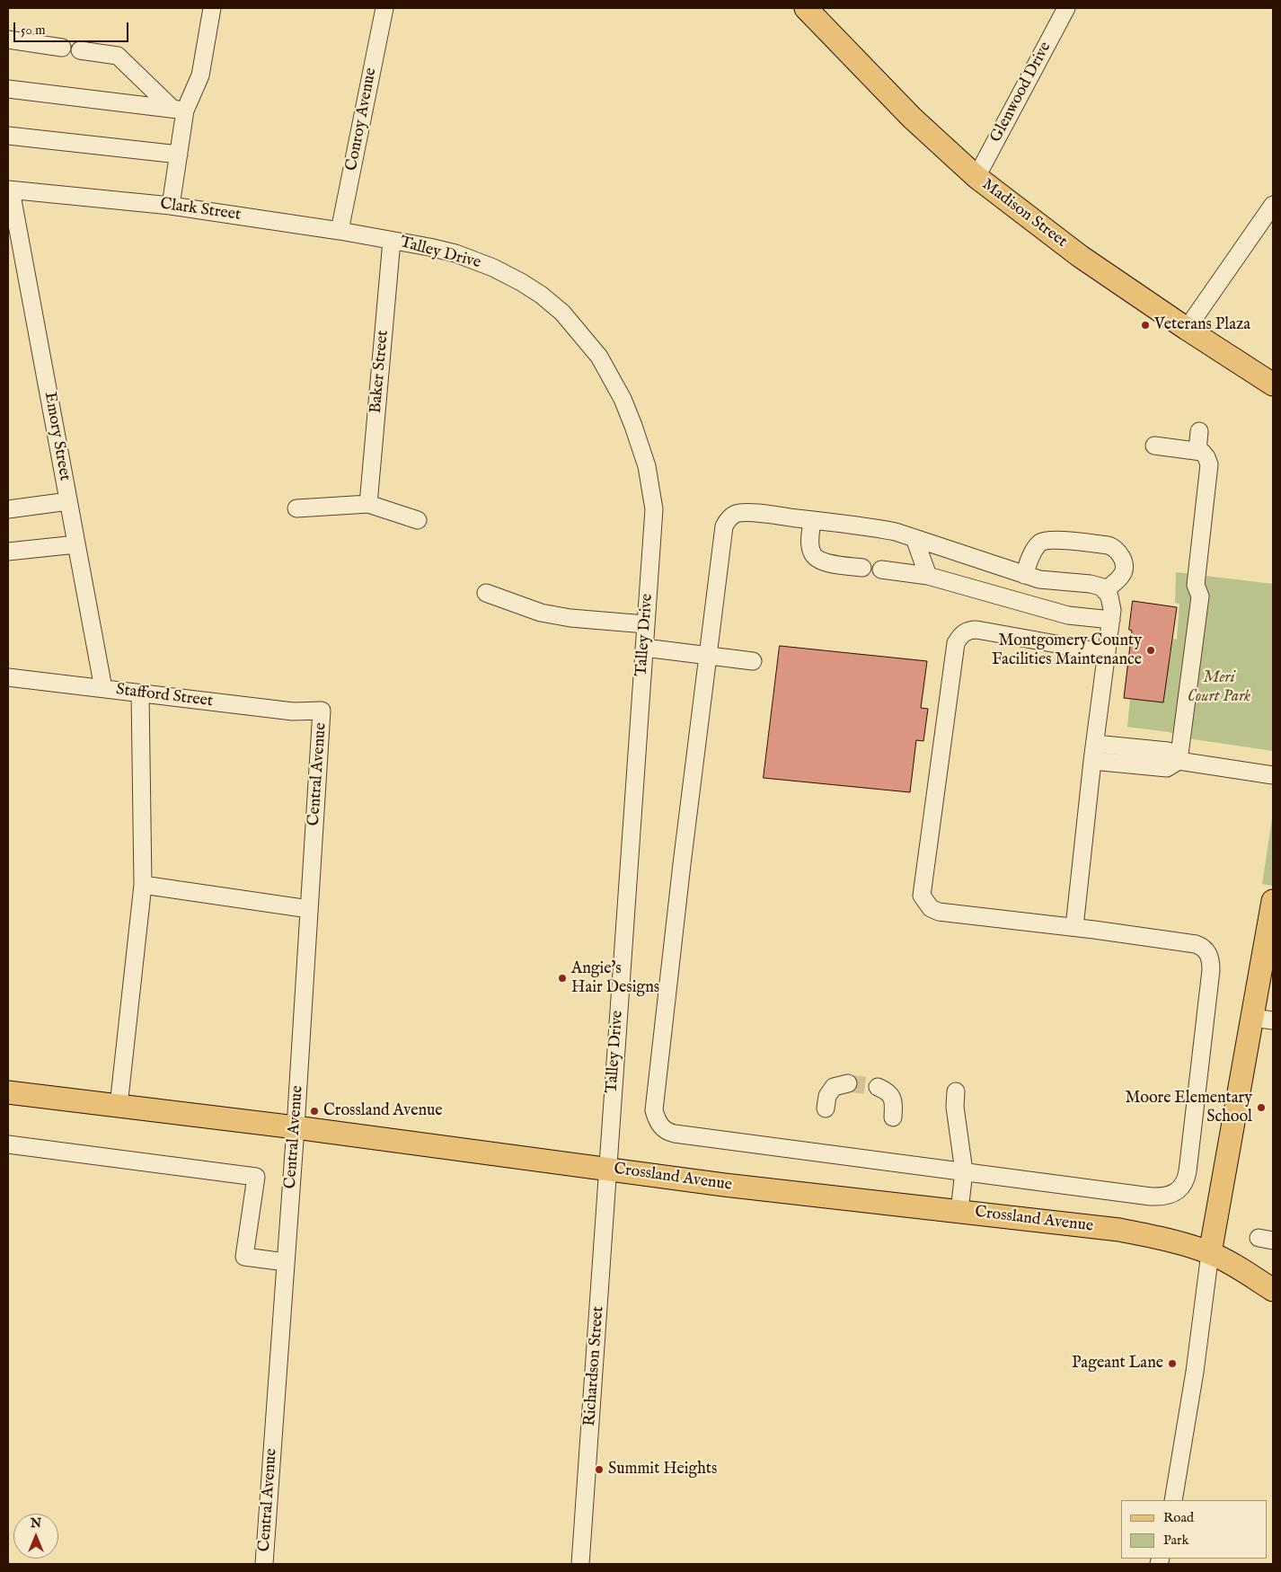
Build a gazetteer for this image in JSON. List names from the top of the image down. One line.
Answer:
{"streets":{"main road":["Madison Street","Crossland Avenue"],"street":["Glenwood Drive","Conroy Avenue","Clark Street","Talley Drive","Baker Street","Emory Street","Stafford Street","Central Avenue","Richardson Street"]},"crossings":[["Glenwood Drive","Madison Street"],["Conroy Avenue","Clark Street"],["Clark Street","Talley Drive"],["Clark Street","Baker Street"],["Clark Street","Emory Street"],["Talley Drive","Baker Street"],["Talley Drive","Crossland Avenue"],["Talley Drive","Richardson Street"],["Stafford Street","Central Avenue"],["Central Avenue","Crossland Avenue"],["Crossland Avenue","Richardson Street"]],"parks":["Meri Court Park"],"places":["Veterans Plaza","Montgomery County Facilities Maintenance","Angie's Hair Designs","Moore Elementary School","Crossland Avenue","Pageant Lane","Summit Heights"],"legend":["Road","Park"],"scale_bar":"50 m","north":"top"}
